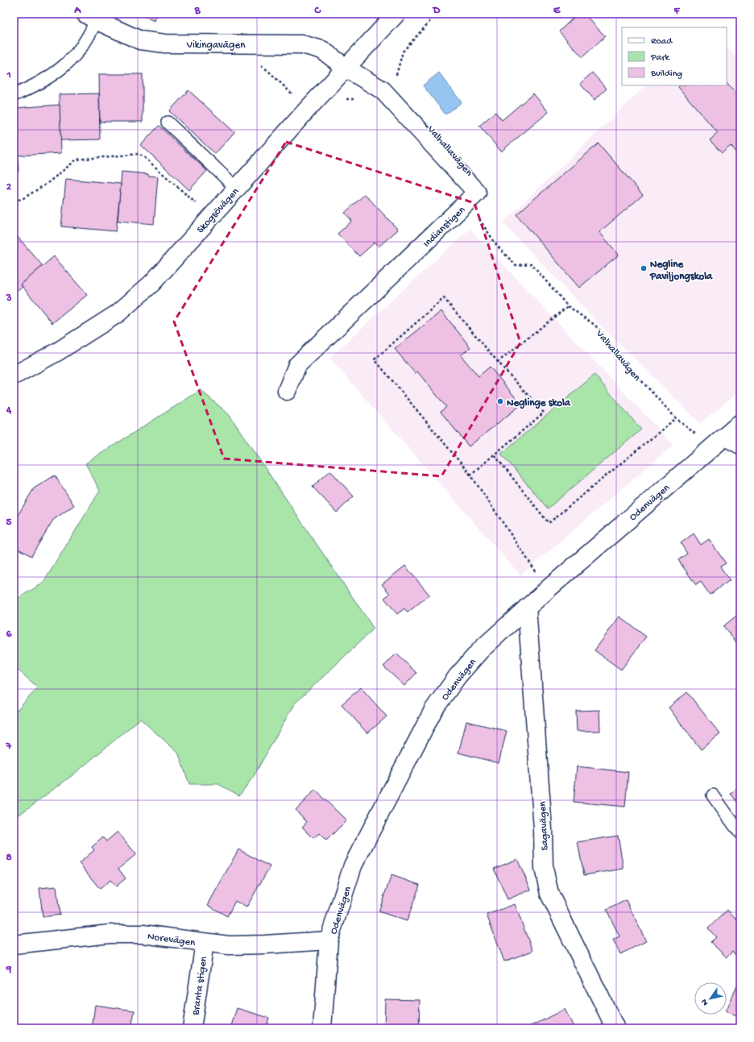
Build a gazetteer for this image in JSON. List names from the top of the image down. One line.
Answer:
{"streets":{"street":["Vikingavägen","Skogsövägen","Indianstigen","Odenvägen","Sagavägen","Norevägen","Branta stigen"],"path":["Valhallavägen"]},"crossings":[["Vikingavägen","Skogsövägen"],["Vikingavägen","Indianstigen"],["Skogsövägen","Indianstigen"],["Odenvägen","Sagavägen"],["Odenvägen","Norevägen"],["Norevägen","Branta stigen"]],"places":["Negline Paviljongskola","Neglinge skola"],"legend":["Road","Park","Building"],"north":"bottom left","grid":{"columns":["A","B","C","D","E","F"],"rows":["1","2","3","4","5","6","7","8","9"]}}
